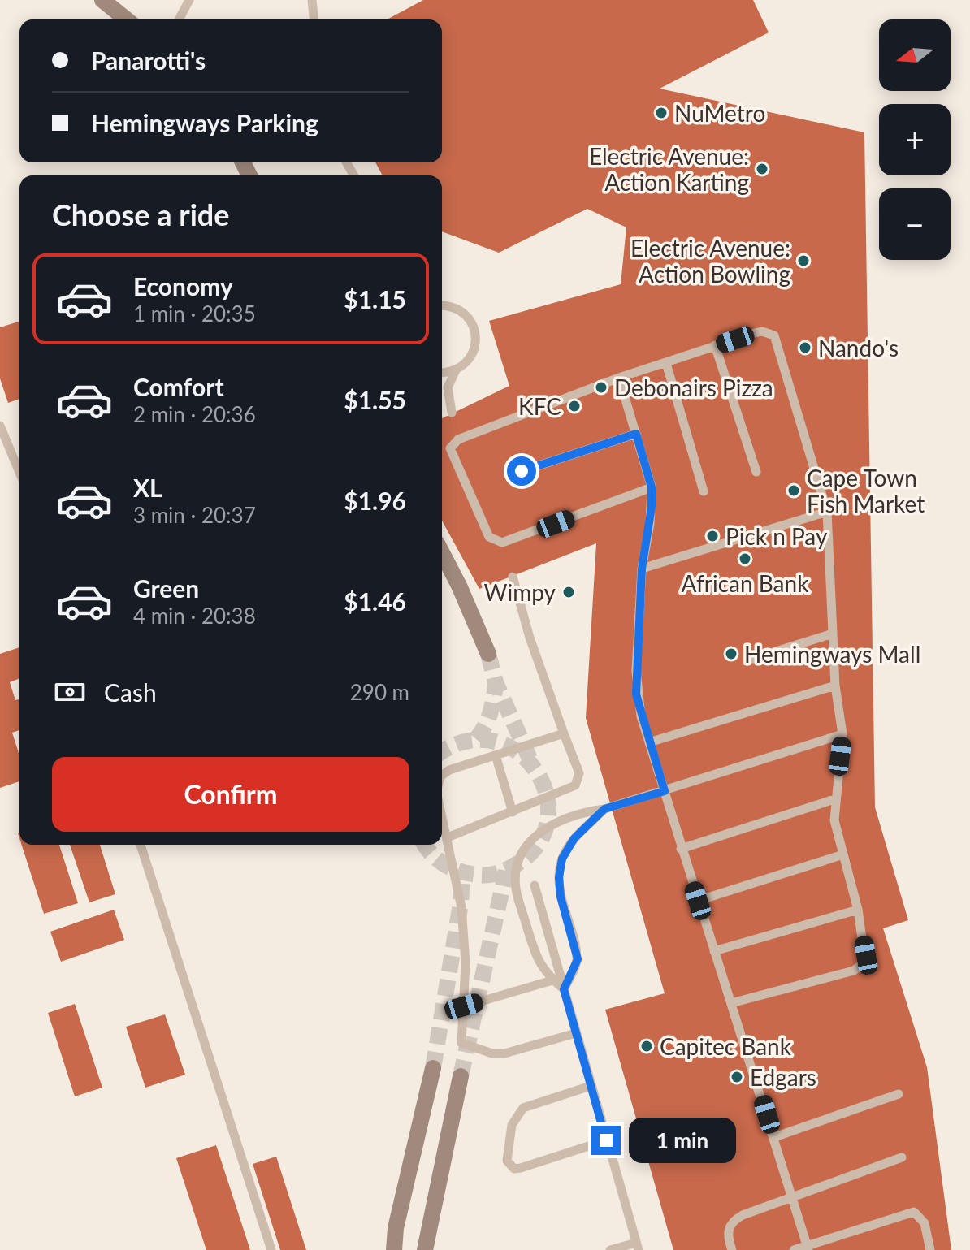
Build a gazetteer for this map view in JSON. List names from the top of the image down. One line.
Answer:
{"places":["NuMetro","Electric Avenue: Action Karting","Electric Avenue: Action Bowling","Nando's","Debonairs Pizza","KFC","Cape Town Fish Market","Pick n Pay","African Bank","Wimpy","Hemingways Mall","Capitec Bank","Edgars"],"north":"left","page":{"map_buttons":["+","−"],"banner":["Panarotti's","Hemingways Parking"],"heading":"Choose a ride","list":[{"name":"Economy","note":"1 min · 20:35","value":"$1.15"},{"name":"Comfort","note":"2 min · 20:36","value":"$1.55"},{"name":"XL","note":"3 min · 20:37","value":"$1.96"},{"name":"Green","note":"4 min · 20:38","value":"$1.46"}],"pay":["Cash","290 m"],"buttons":"Confirm","bubble":"1 min"}}
